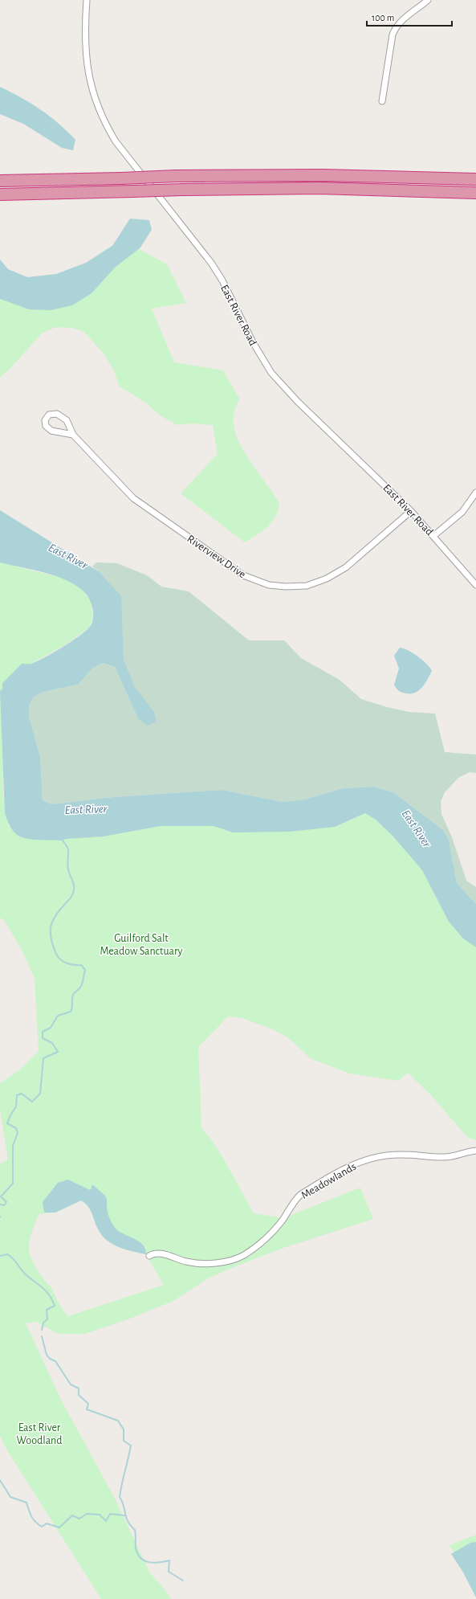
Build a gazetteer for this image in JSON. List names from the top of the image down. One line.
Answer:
{"streets":{"street":["East River Road","Riverview Drive","Meadowlands"]},"crossings":[["East River Road","Riverview Drive"]],"water":["East River"],"parks":["Guilford Salt Meadow Sanctuary","East River Woodland"],"scale_bar":"100 m"}
